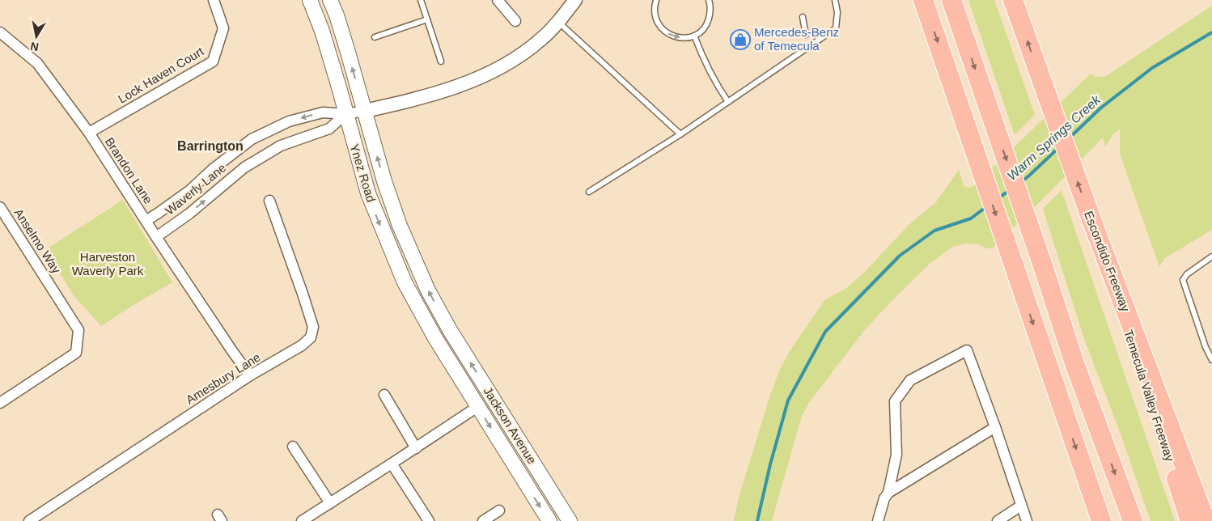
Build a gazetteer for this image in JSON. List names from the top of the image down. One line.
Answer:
{"streets":{"highway":["Escondido Freeway","Temecula Valley Freeway"],"main road":["Ynez Road","Jackson Avenue"],"street":["Lock Haven Court","Brandon Lane","Waverly Lane","Anselmo Way","Amesbury Lane"]},"crossings":[["Lock Haven Court","Brandon Lane"],["Brandon Lane","Waverly Lane"],["Brandon Lane","Amesbury Lane"],["Ynez Road","Waverly Lane"],["Ynez Road","Jackson Avenue"],["Escondido Freeway","Temecula Valley Freeway"]],"districts":["Barrington"],"water":["Warm Springs Creek"],"parks":["Harveston Waverly Park"],"places":{"shop":["Mercedes-Benz of Temecula"]},"north":"bottom"}
